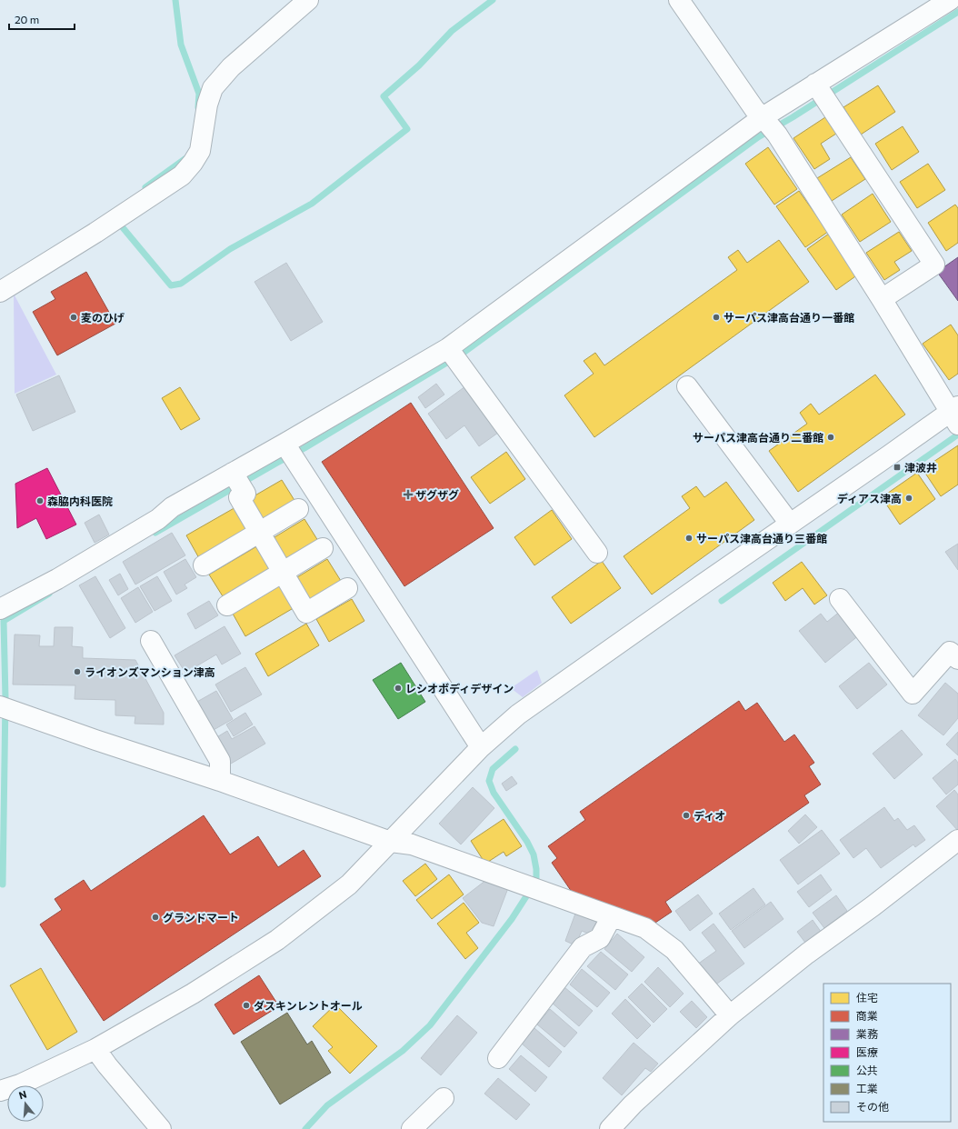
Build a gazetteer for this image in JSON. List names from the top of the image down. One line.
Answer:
{"places":{"other":["麦のひげ","サーパス津高台通り一番館","サーパス津高台通り二番館","ディアス津高","森脇内科医院","サーパス津高台通り三番館","ライオンズマンション津高","レシオボディデザイン","ディオ","グランドマート","ダスキンレントオール"],"transit":["津波井"],"health":["ザグザグ"]},"legend":["住宅","商業","業務","医療","公共","工業","その他"],"scale_bar":"20 m","north":"top"}
